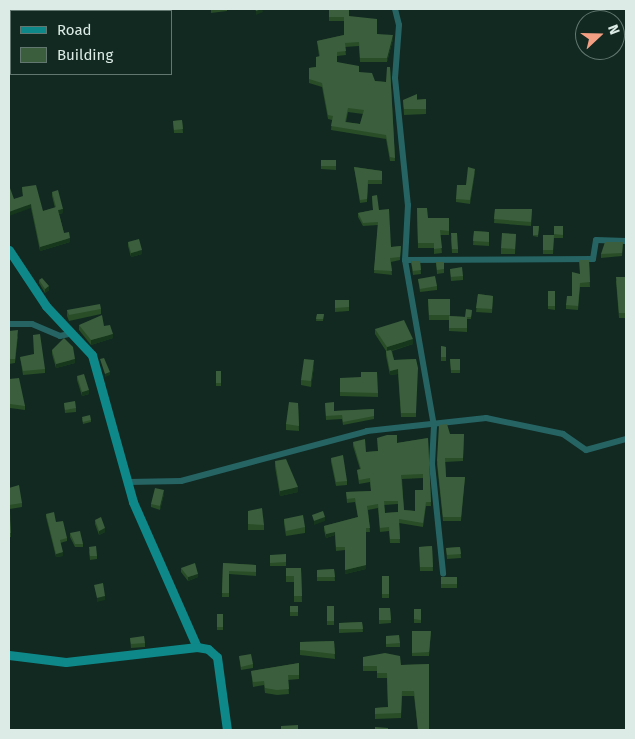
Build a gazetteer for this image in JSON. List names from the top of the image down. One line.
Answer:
{"legend":["Road","Building"],"north":"right"}
